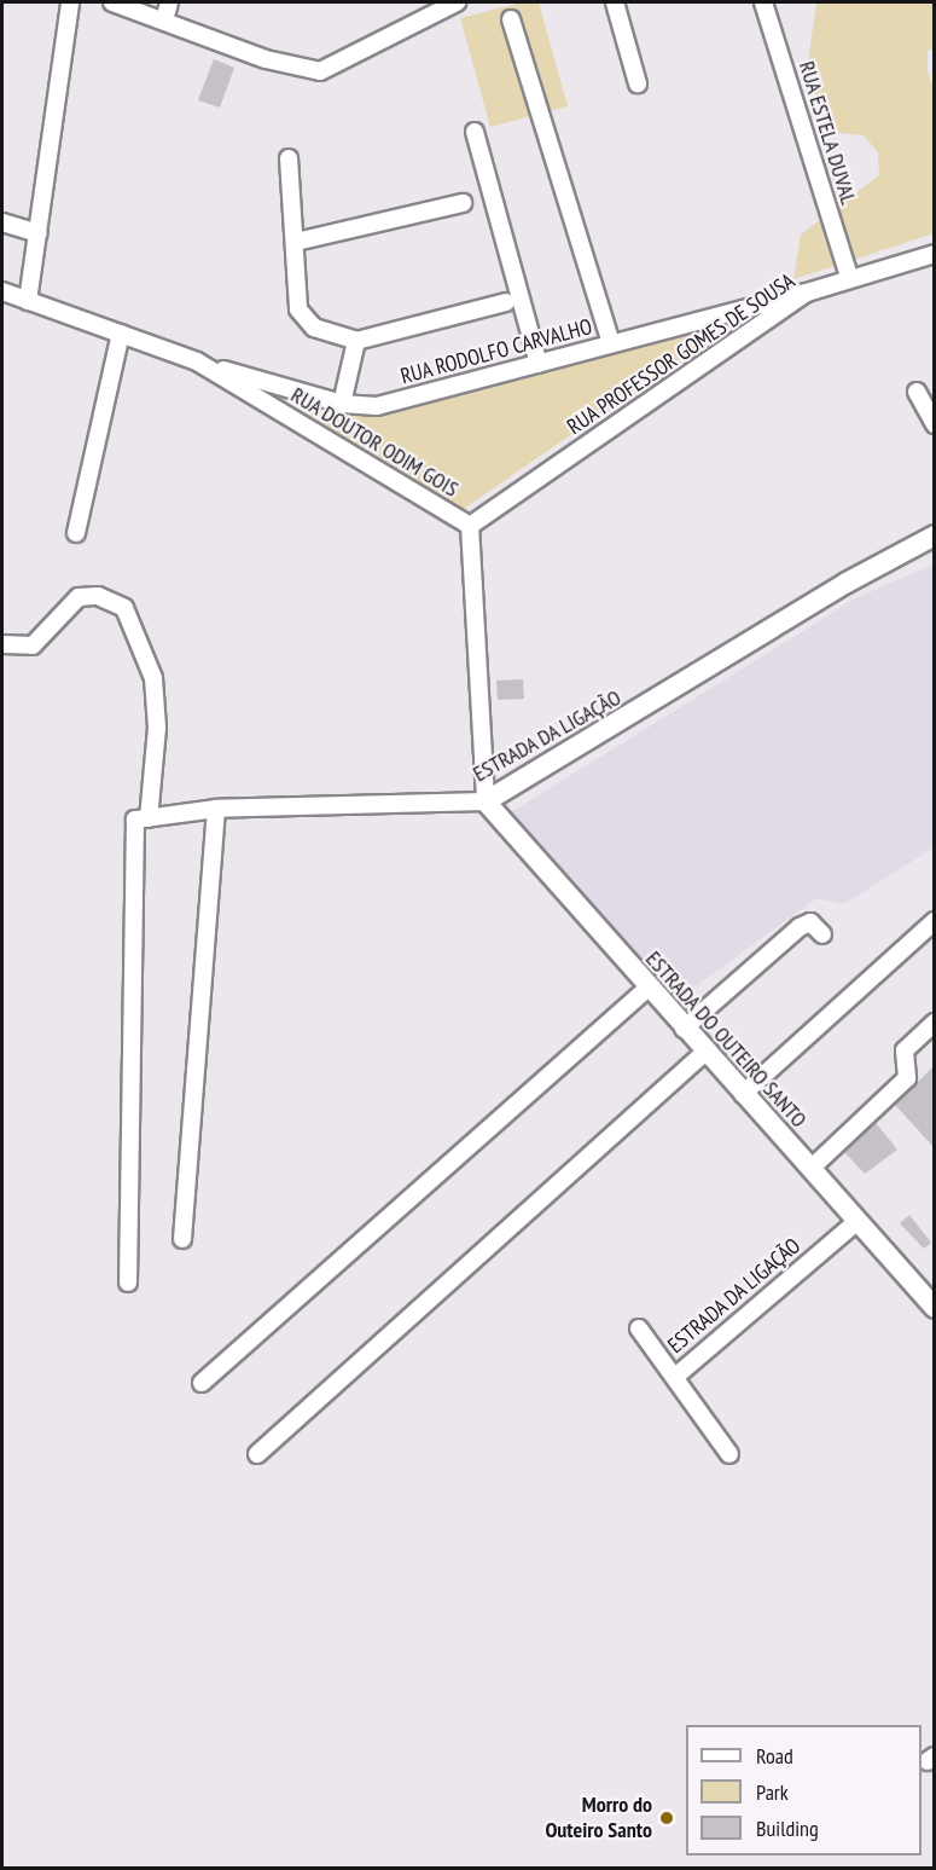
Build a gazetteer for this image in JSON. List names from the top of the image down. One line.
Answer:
{"streets":{"street":["RUA ESTELA DUVAL","RUA RODOLFO CARVALHO","RUA PROFESSOR GOMES DE SOUSA","RUA DOUTOR ODIM GOIS","ESTRADA DA LIGAÇÃO","ESTRADA DO OUTEIRO SANTO"]},"crossings":[["RUA ESTELA DUVAL","RUA PROFESSOR GOMES DE SOUSA"],["RUA RODOLFO CARVALHO","RUA PROFESSOR GOMES DE SOUSA"],["RUA RODOLFO CARVALHO","RUA DOUTOR ODIM GOIS"],["RUA PROFESSOR GOMES DE SOUSA","RUA DOUTOR ODIM GOIS"],["RUA DOUTOR ODIM GOIS","ESTRADA DA LIGAÇÃO"],["RUA DOUTOR ODIM GOIS","ESTRADA DO OUTEIRO SANTO"],["ESTRADA DA LIGAÇÃO","ESTRADA DO OUTEIRO SANTO"]],"places":["Morro do Outeiro Santo"],"legend":["Road","Park","Building"]}
